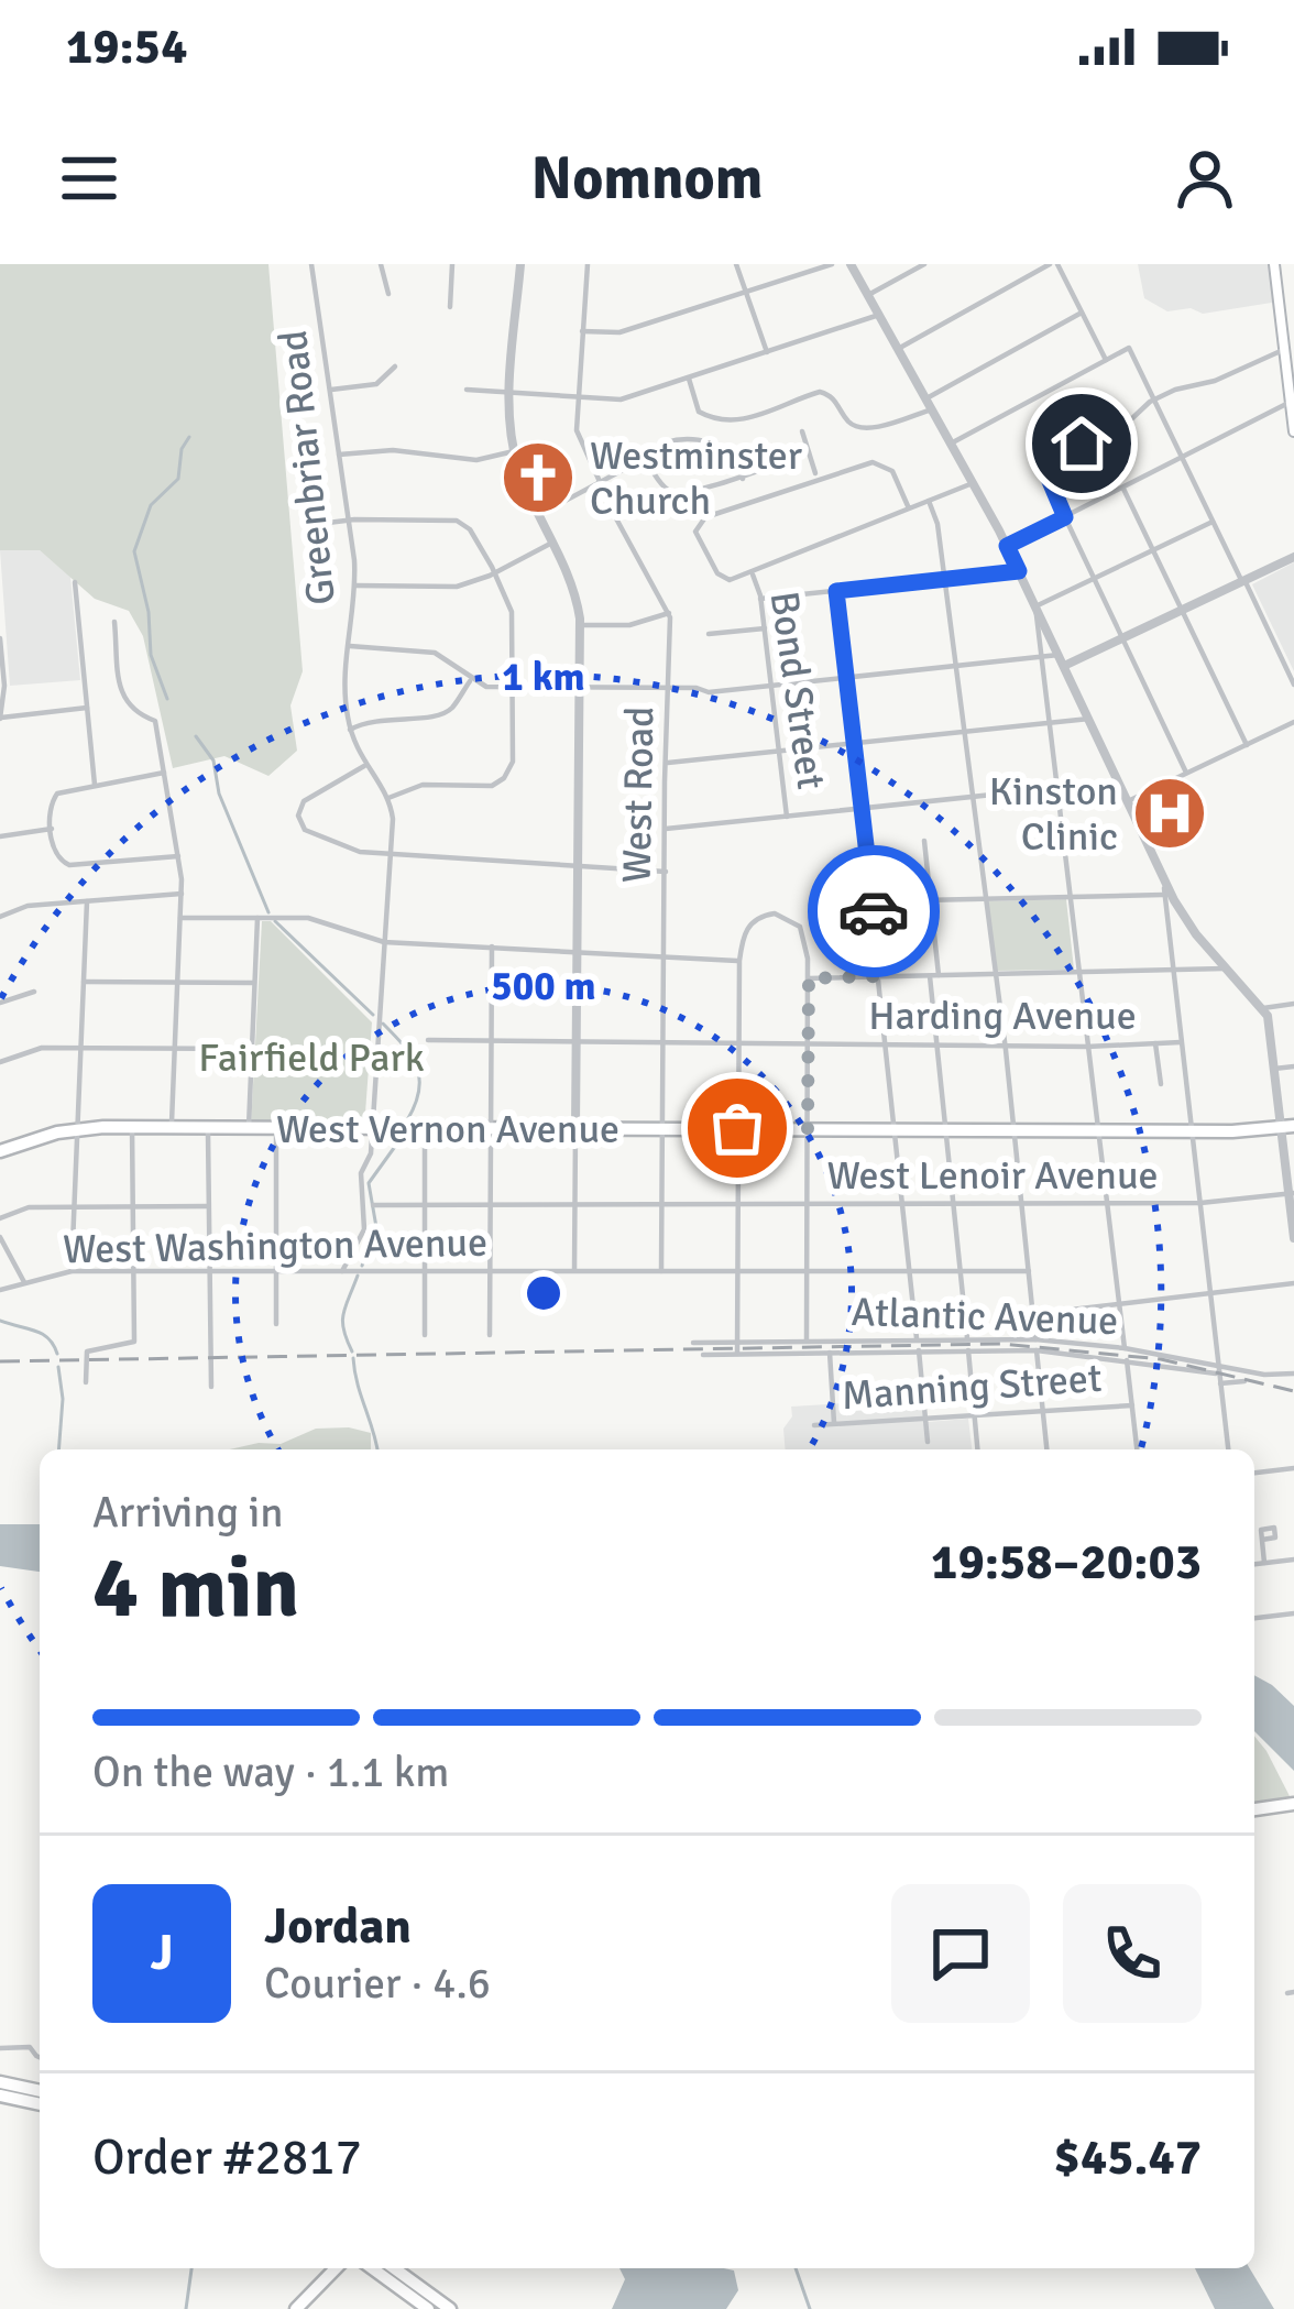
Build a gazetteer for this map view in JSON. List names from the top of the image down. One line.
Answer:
{"streets":{"main road":["West Vernon Avenue"],"street":["Greenbriar Road","Bond Street","West Road","Harding Avenue","West Lenoir Avenue","West Washington Avenue","Atlantic Avenue","Manning Street"]},"crossings":[["West Road","Harding Avenue"],["West Road","West Vernon Avenue"],["West Road","West Lenoir Avenue"],["West Road","West Washington Avenue"]],"parks":["Fairfield Park"],"places":{"church":["Westminster Church"],"hospital":["Kinston Clinic"]},"page":{"status":"19:54","header":"Nomnom","heading":["4 min","Arriving in","19:58–20:03"],"panel":["Jordan","Courier · 4.6","Order #2817","$45.47"],"bar":"On the way · 1.1 km","round":"J"},"rings":["1 km","500 m"]}
